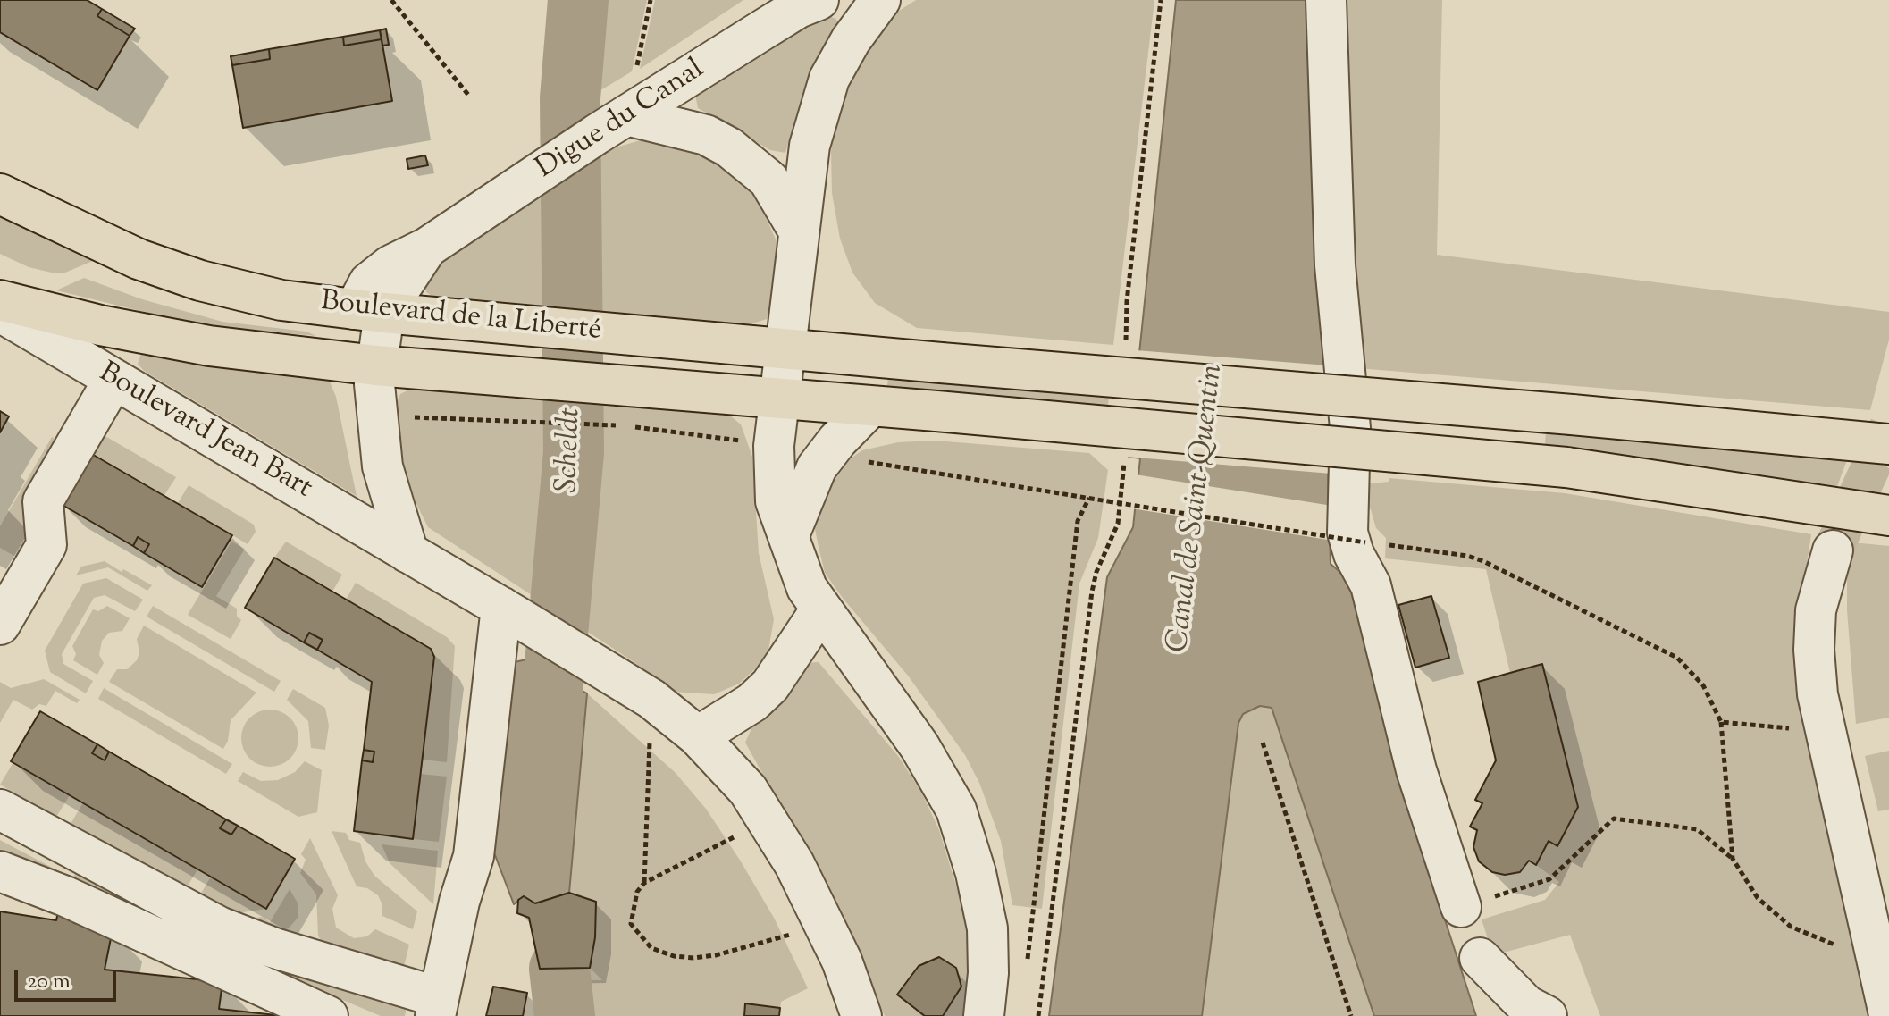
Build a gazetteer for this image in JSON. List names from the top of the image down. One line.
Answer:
{"streets":{"main road":["Boulevard de la Liberté"],"street":["Digue du Canal","Boulevard Jean Bart"]},"crossings":[["Digue du Canal","Boulevard de la Liberté"]],"water":["Scheldt","Canal de Saint-Quentin"],"scale_bar":"20 m"}
